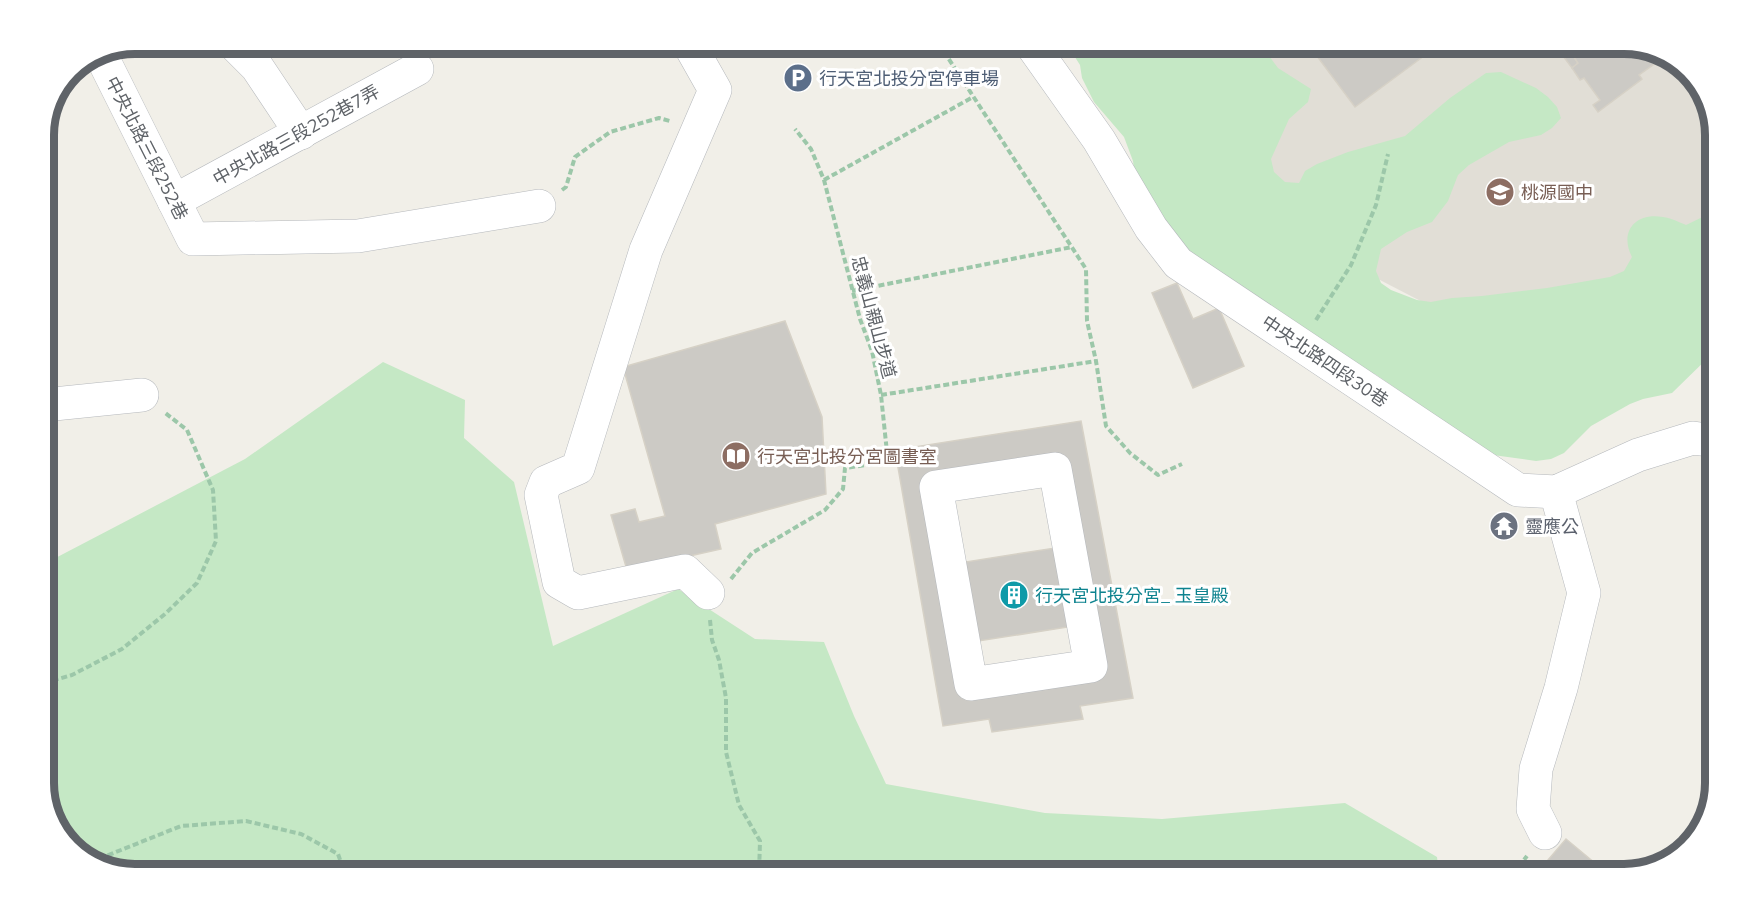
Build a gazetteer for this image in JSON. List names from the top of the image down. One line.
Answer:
{"streets":{"street":["中央北路三段252巷7弄","中央北路三段252巷","中央北路四段30巷"],"path":["忠義山親山步道"]},"crossings":[["中央北路三段252巷7弄","中央北路三段252巷"]],"places":{"parking":["行天宮北投分宮停車場"],"school or university":["桃源國中"],"library":["行天宮北投分宮圖書室"],"temple":["靈應公"],"building":["行天宮北投分宮_ 玉皇殿"]}}
